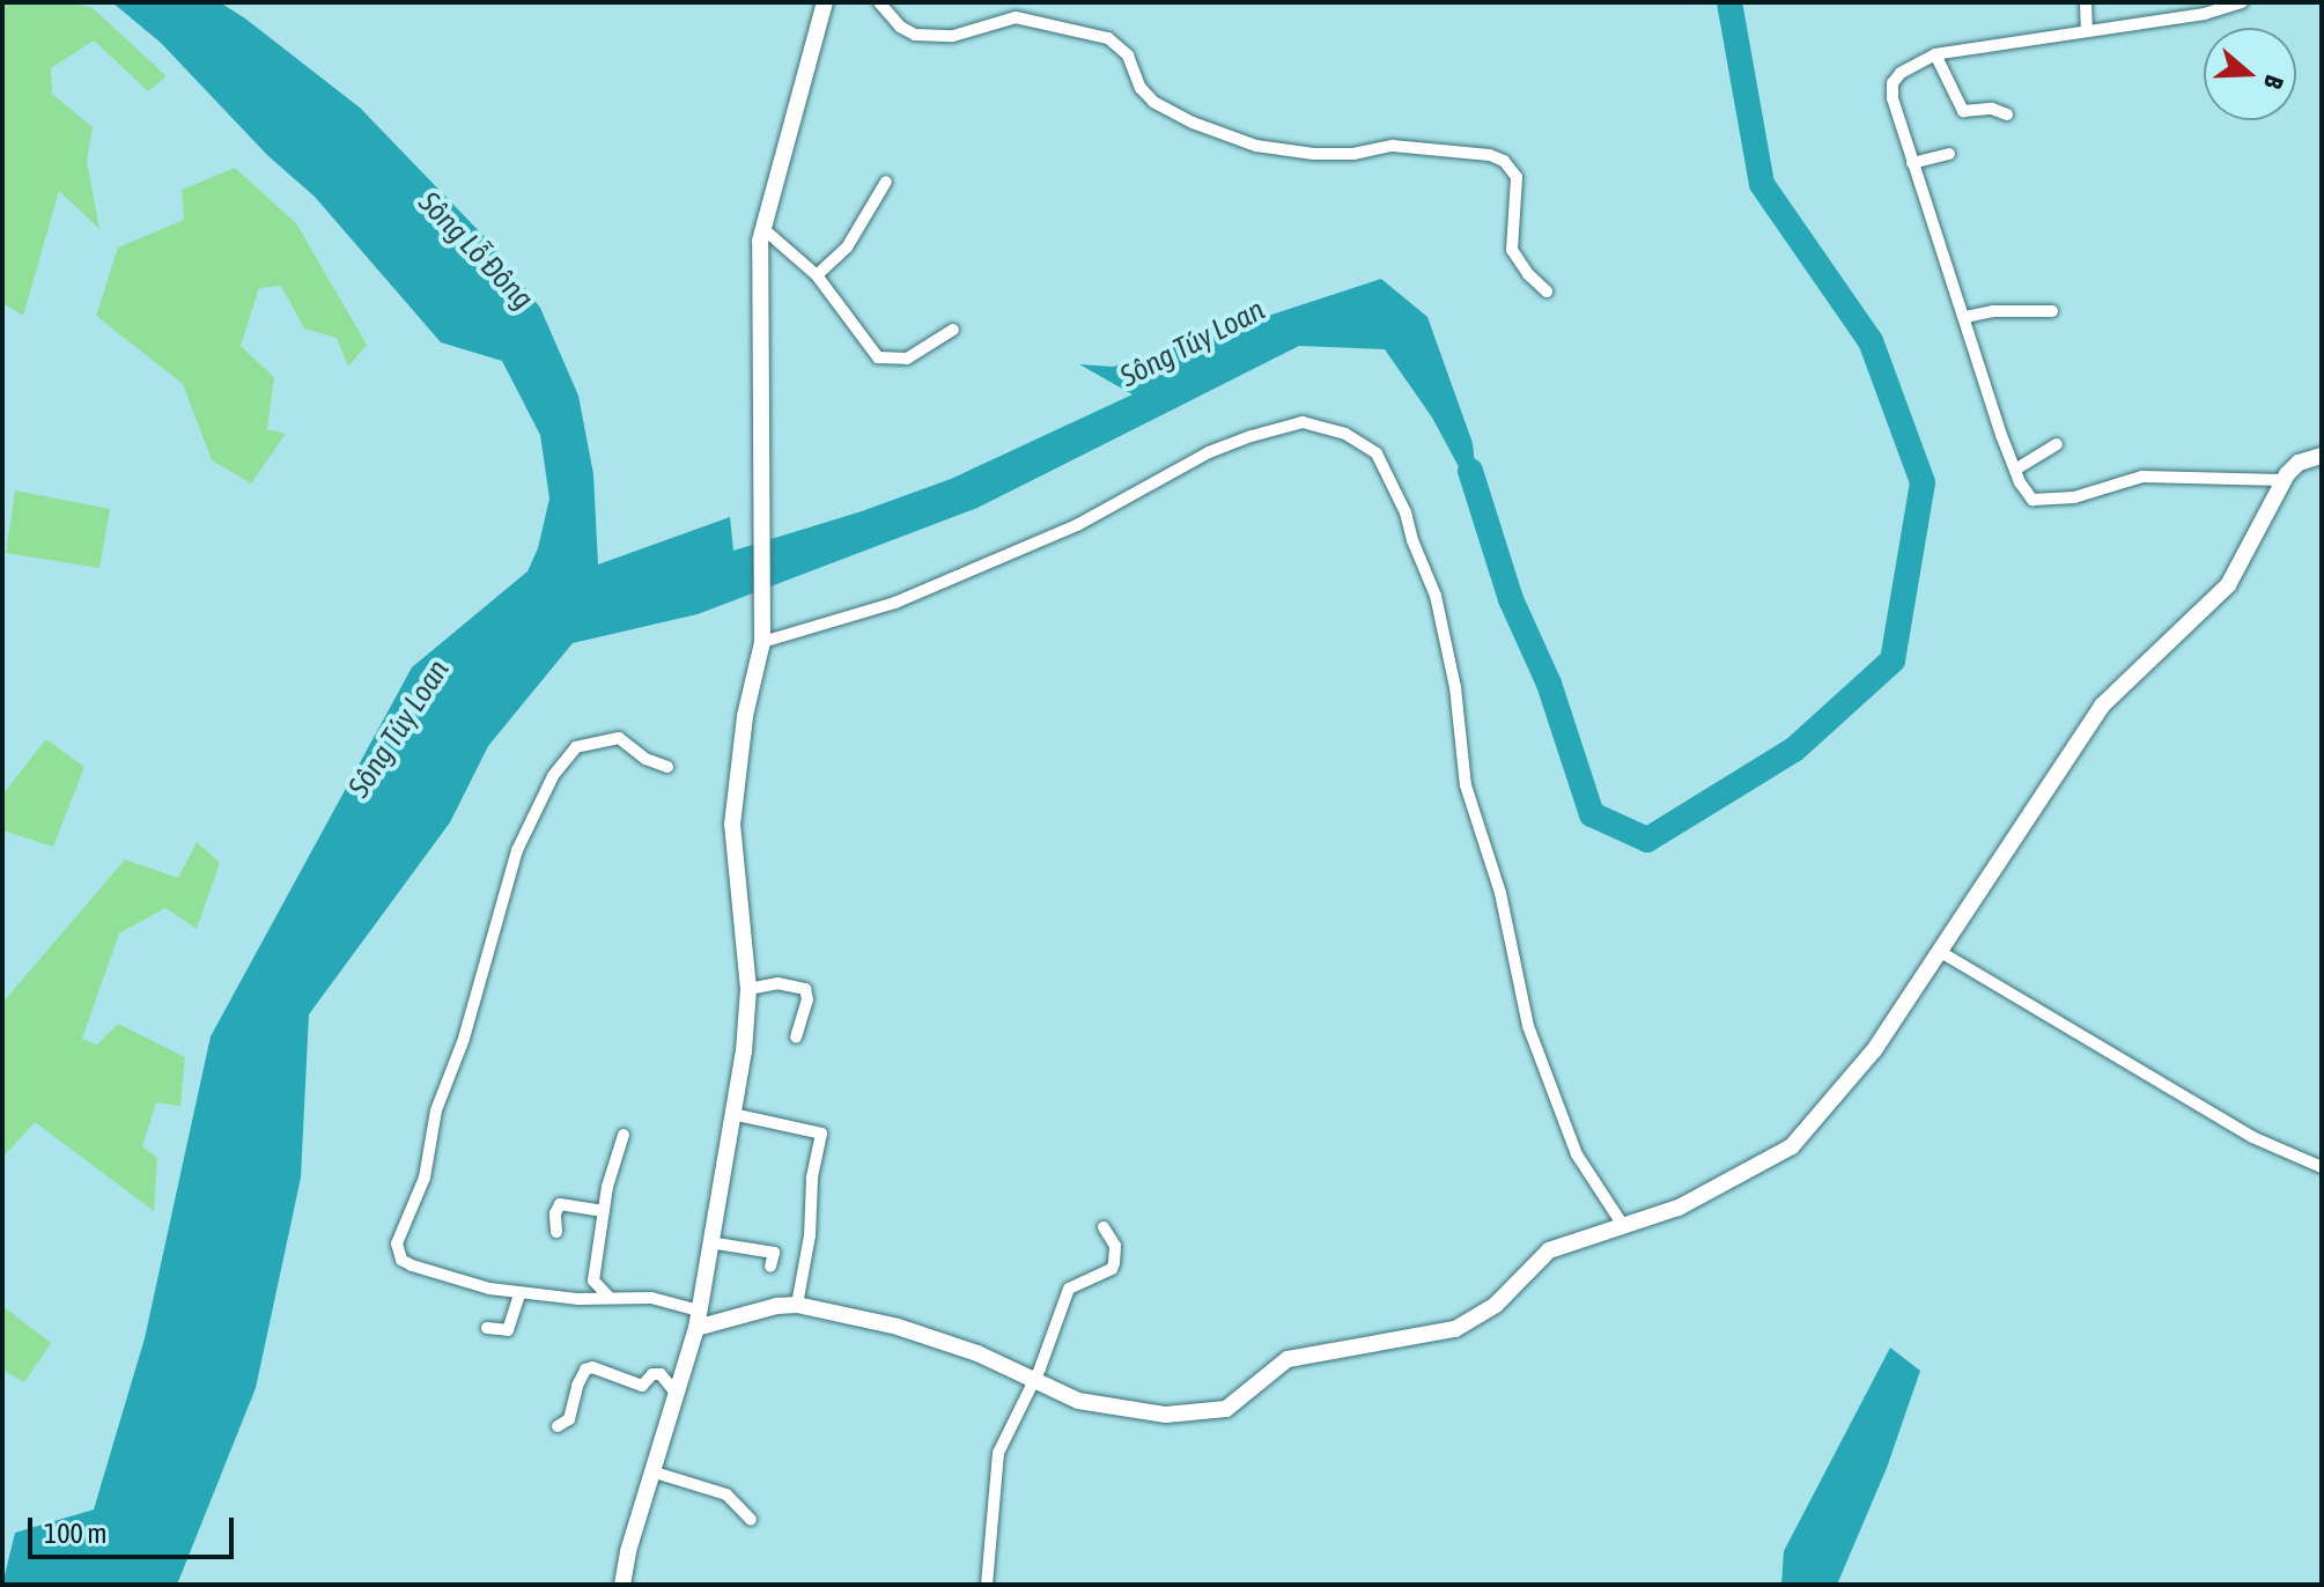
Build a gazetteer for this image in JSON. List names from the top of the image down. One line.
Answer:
{"water":["Sông Lỗ Đông","Sông Túy Loan"],"scale_bar":"100 m","north":"right"}
